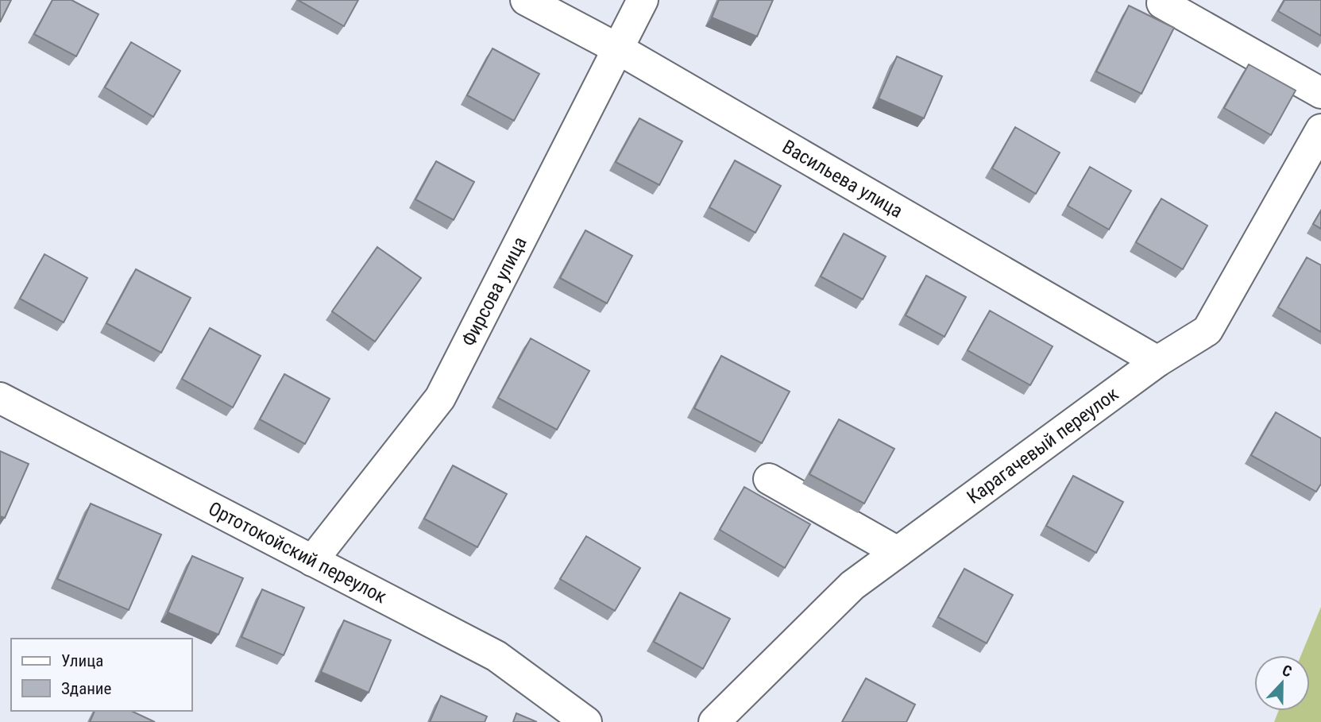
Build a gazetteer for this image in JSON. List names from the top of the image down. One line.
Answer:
{"streets":{"street":["Васильева улица","Фирсова улица","Карагачевый переулок","Ортотокойский переулок"]},"crossings":[["Васильева улица","Фирсова улица"],["Васильева улица","Карагачевый переулок"],["Фирсова улица","Ортотокойский переулок"]],"legend":["Улица","Здание"],"north":"top"}
